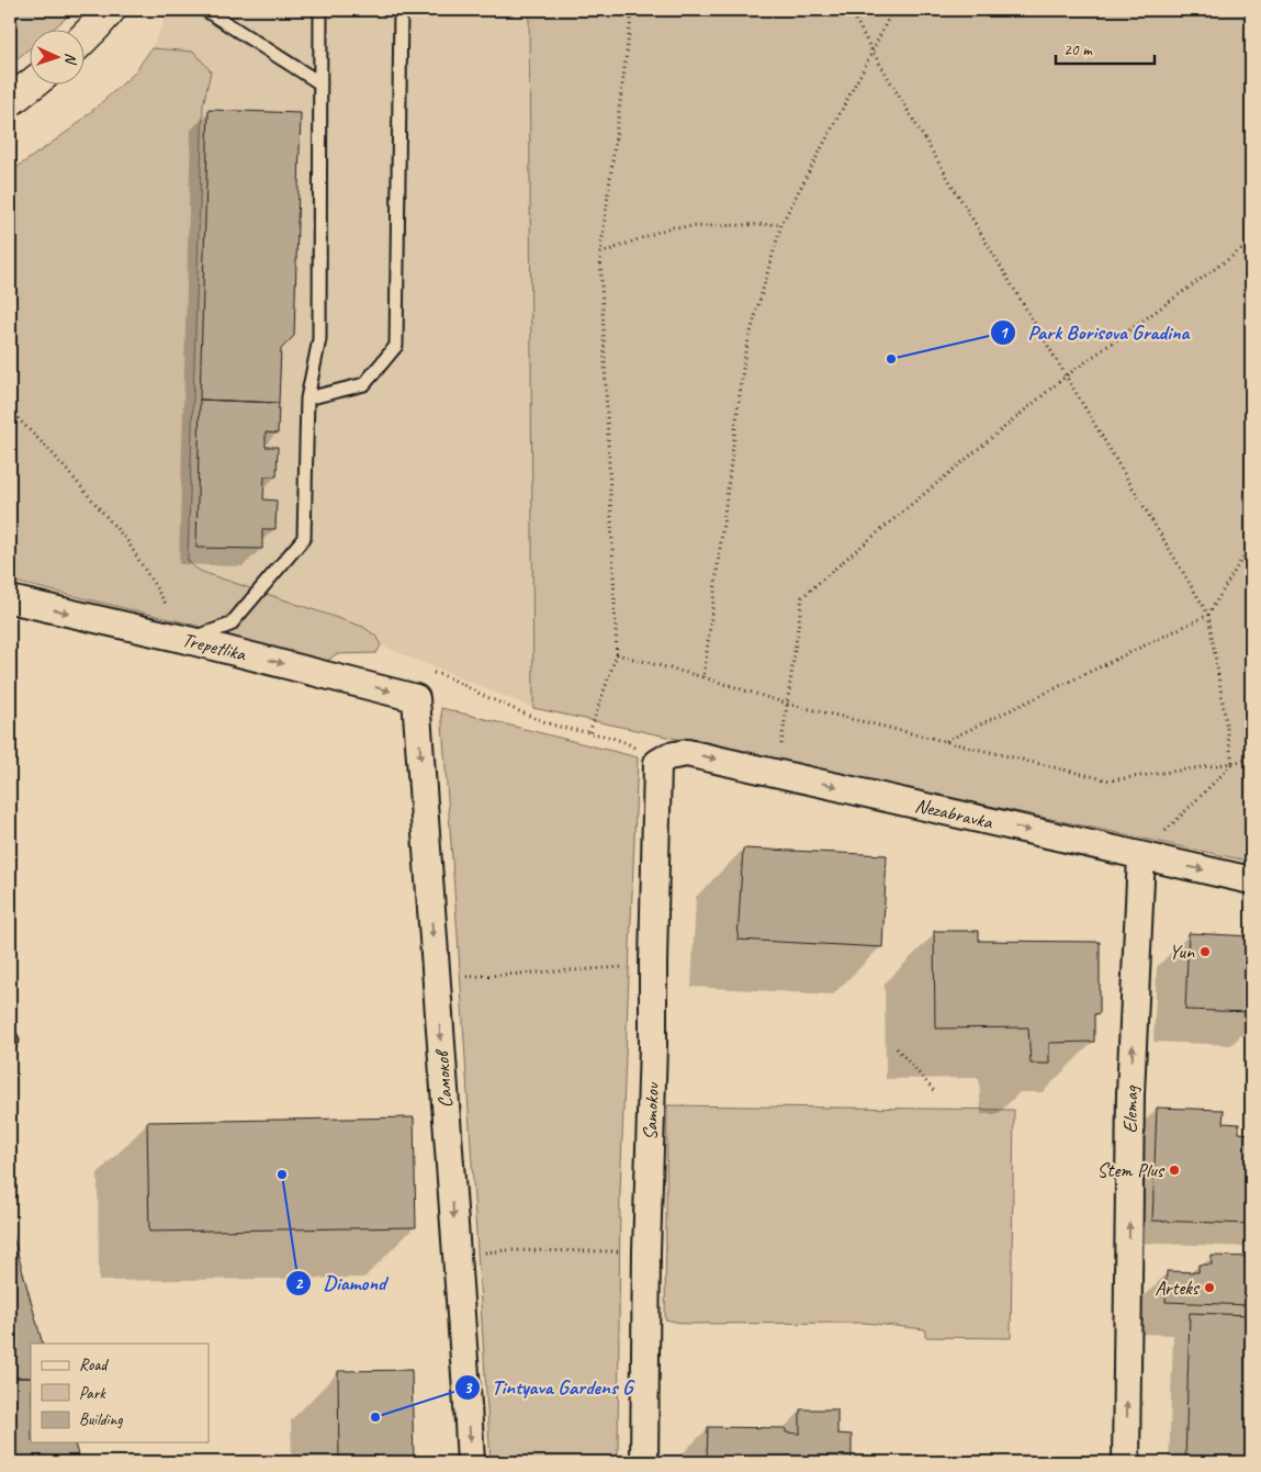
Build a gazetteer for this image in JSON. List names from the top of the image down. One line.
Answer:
{"streets":{"street":["Trepetlika","Nezabravka","Самоков","Elemag","Samokov"]},"crossings":[["Trepetlika","Самоков"],["Nezabravka","Elemag"],["Nezabravka","Samokov"]],"one_way":["Trepetlika","Nezabravka","Самоков","Elemag"],"places":["Park Borisova Gradina","Yun","Stem Plus","Diamond","Arteks","Tintyava Gardens G"],"legend":["Road","Park","Building"],"scale_bar":"20 m","north":"right"}
